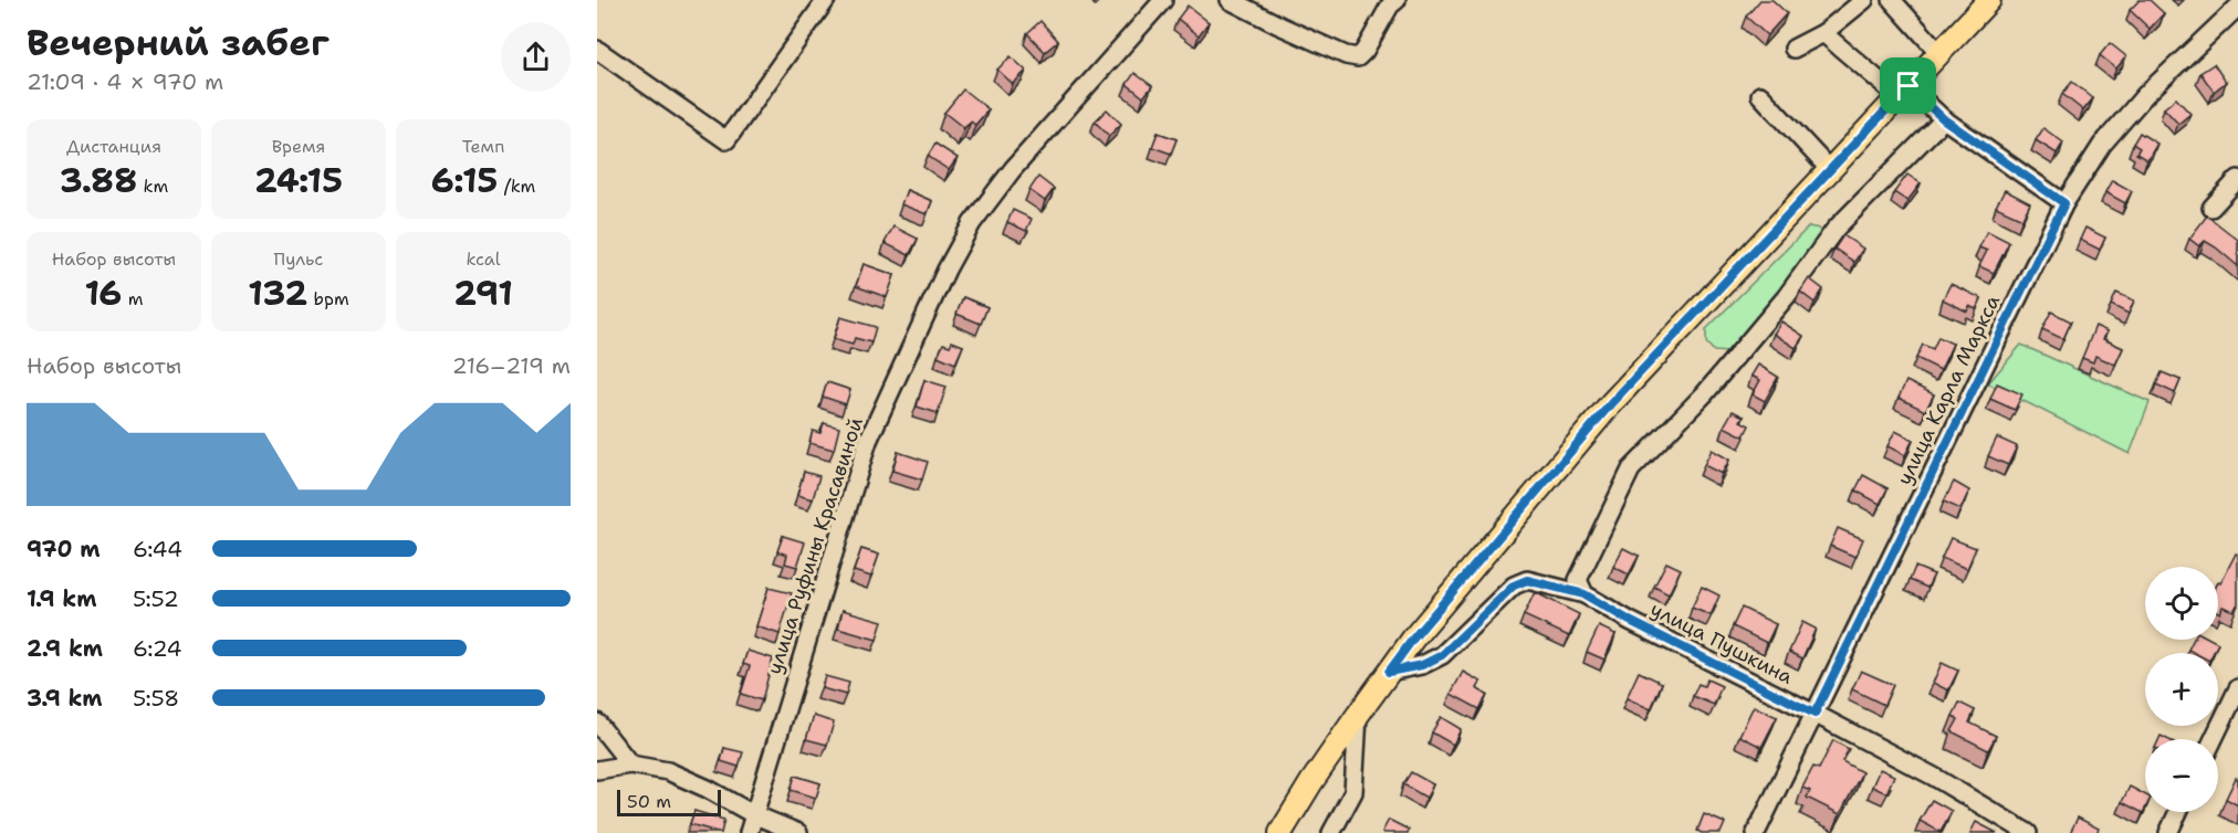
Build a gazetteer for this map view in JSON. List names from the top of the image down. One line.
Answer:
{"streets":{"street":["улица Карла Маркса","улица Руфины Красавиной","улица Пушкина"]},"crossings":[["улица Карла Маркса","улица Пушкина"]],"scale_bar":"50 m","page":{"heading":["Вечерний забег","21:09 · 4 × 970 m"],"stats":[["Дистанция","3.88 km"],["Время","24:15"],["Темп","6:15 /km"],["Набор высоты","16 m"],["Пульс","132 bpm"],["kcal","291"]],"chart":["Набор высоты","216–219 m"],"list":[{"name":"970 m","note":"6:44"},{"name":"1.9 km","note":"5:52"},{"name":"2.9 km","note":"6:24"},{"name":"3.9 km","note":"5:58"}],"map_buttons":["+","−"],"scale":"50 m"}}
